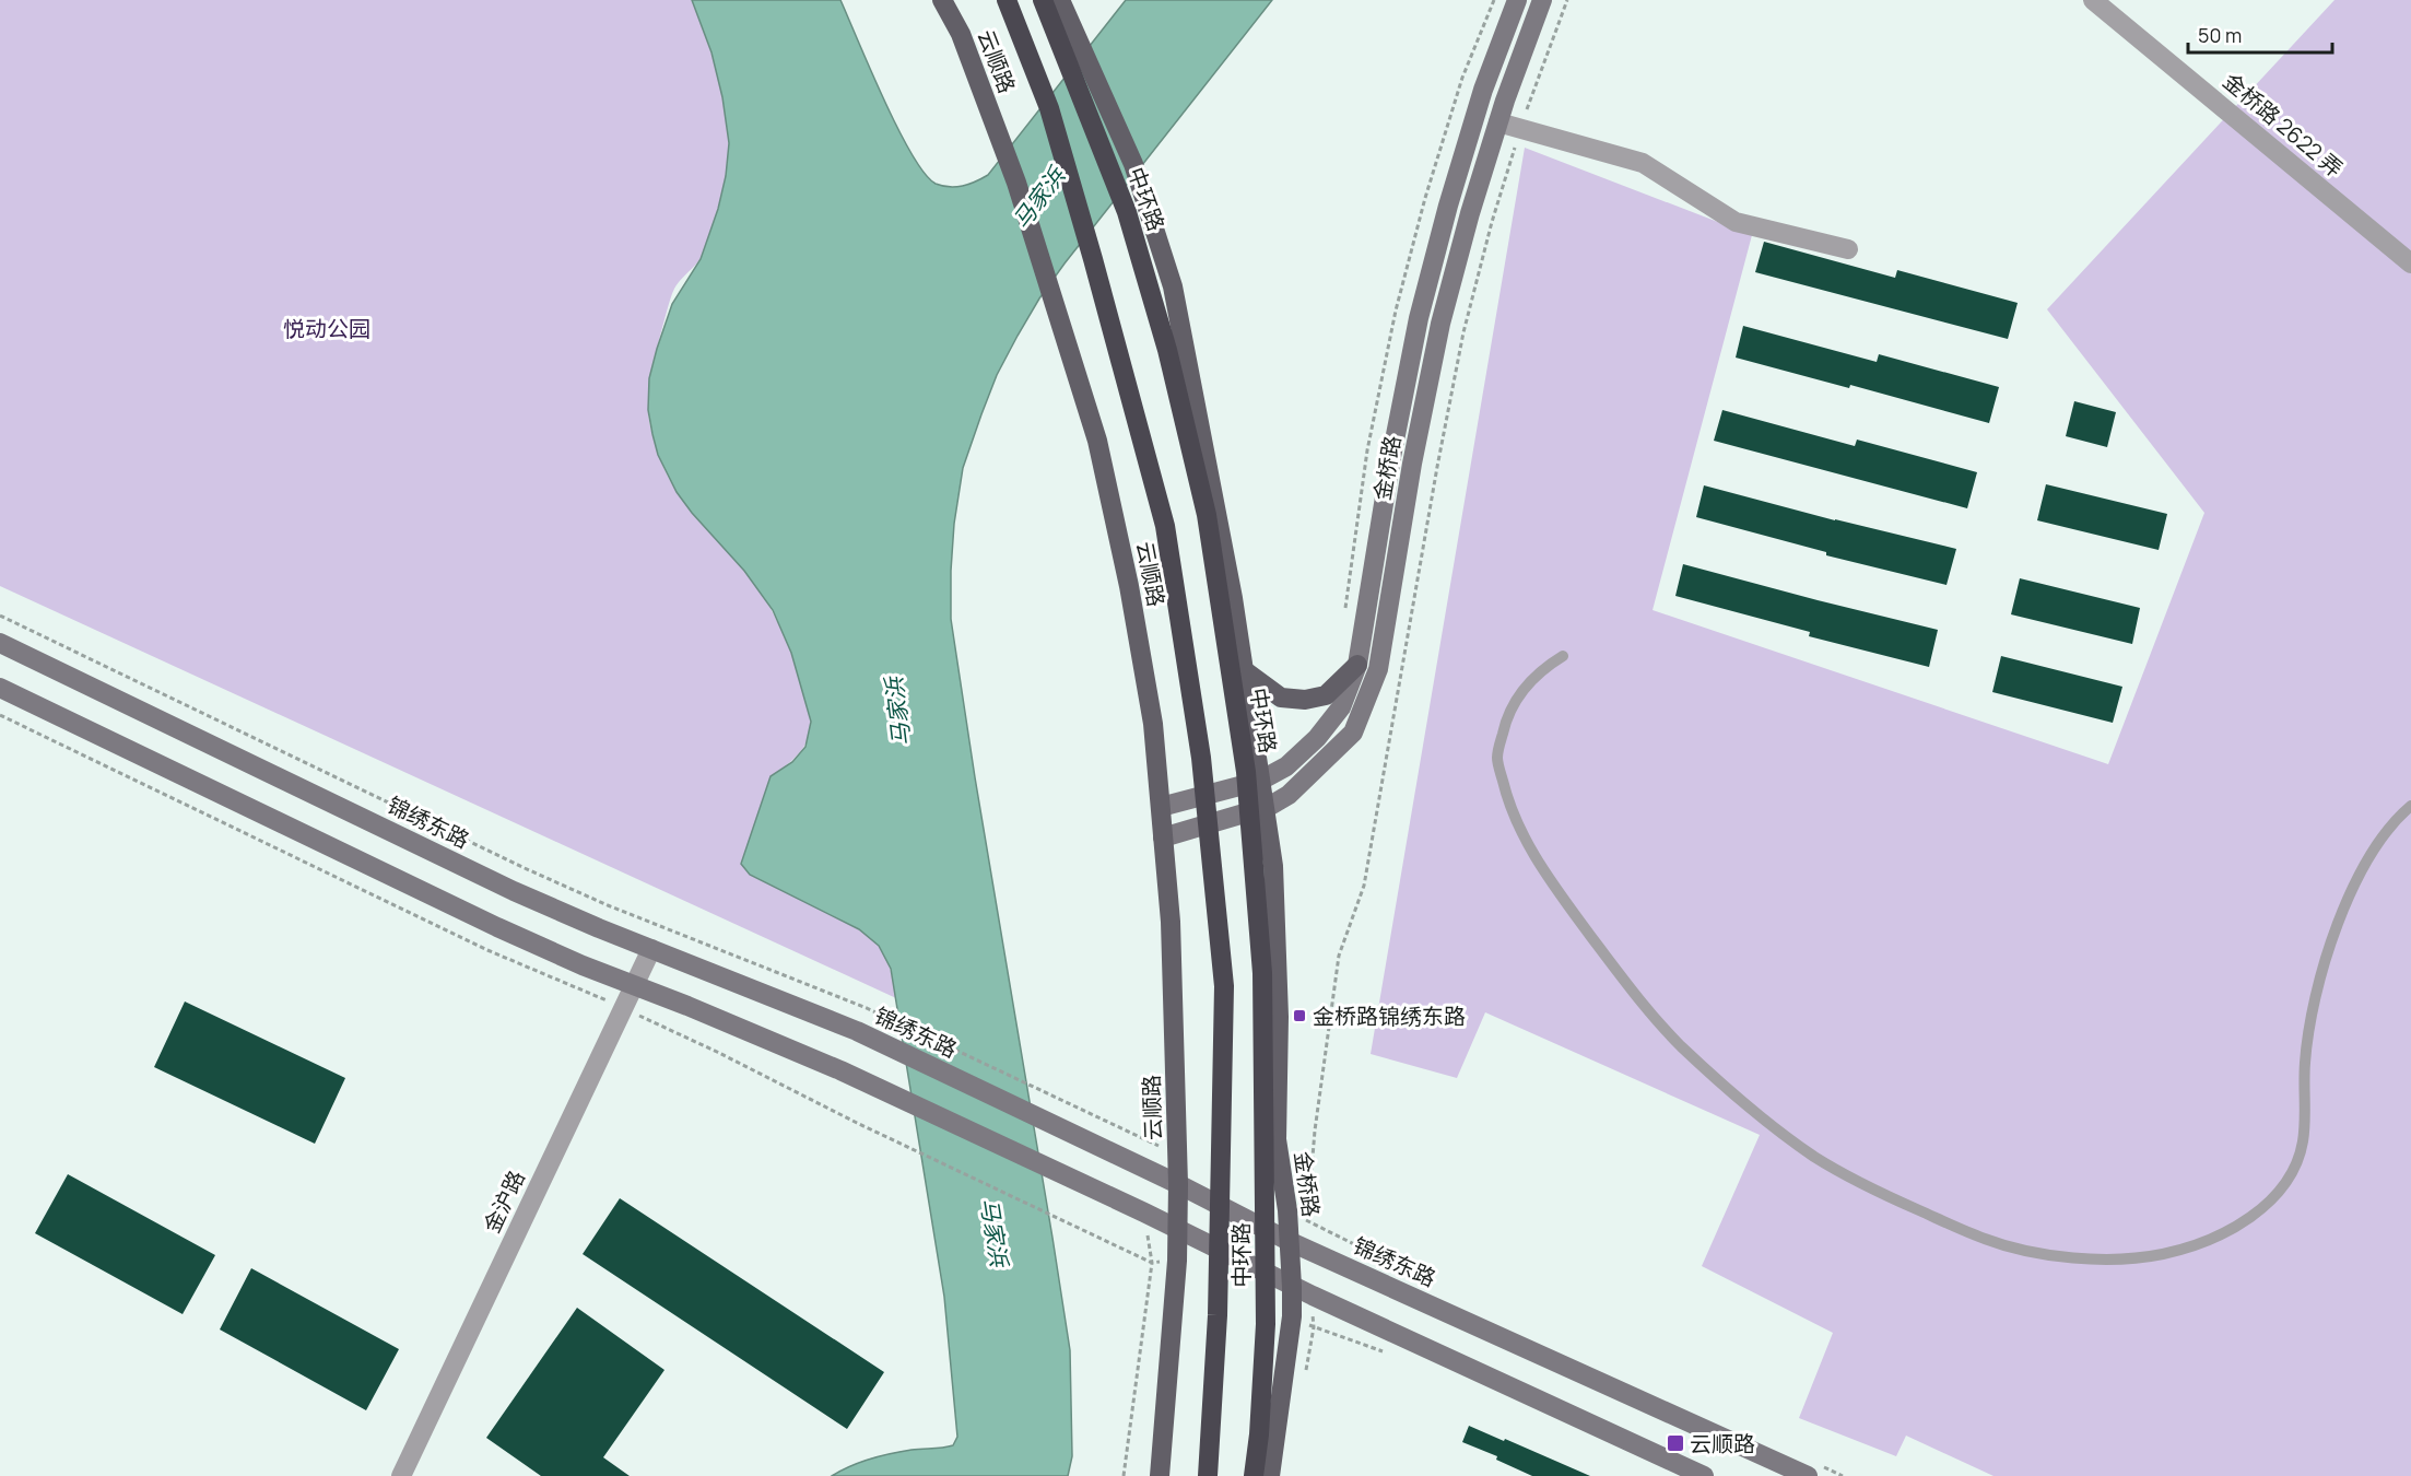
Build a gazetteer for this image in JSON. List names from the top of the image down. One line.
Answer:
{"streets":{"highway":["中环路"],"main road":["云顺路","金桥路","锦绣东路"],"street":["金桥路 2622 弄","金沪路"]},"crossings":[["云顺路","金桥路"],["云顺路","锦绣东路"],["金桥路","锦绣东路"],["锦绣东路","金沪路"]],"water":["马家浜"],"parks":["悦动公园"],"places":{"transit":["金桥路锦绣东路","云顺路"]},"scale_bar":"50 m"}
